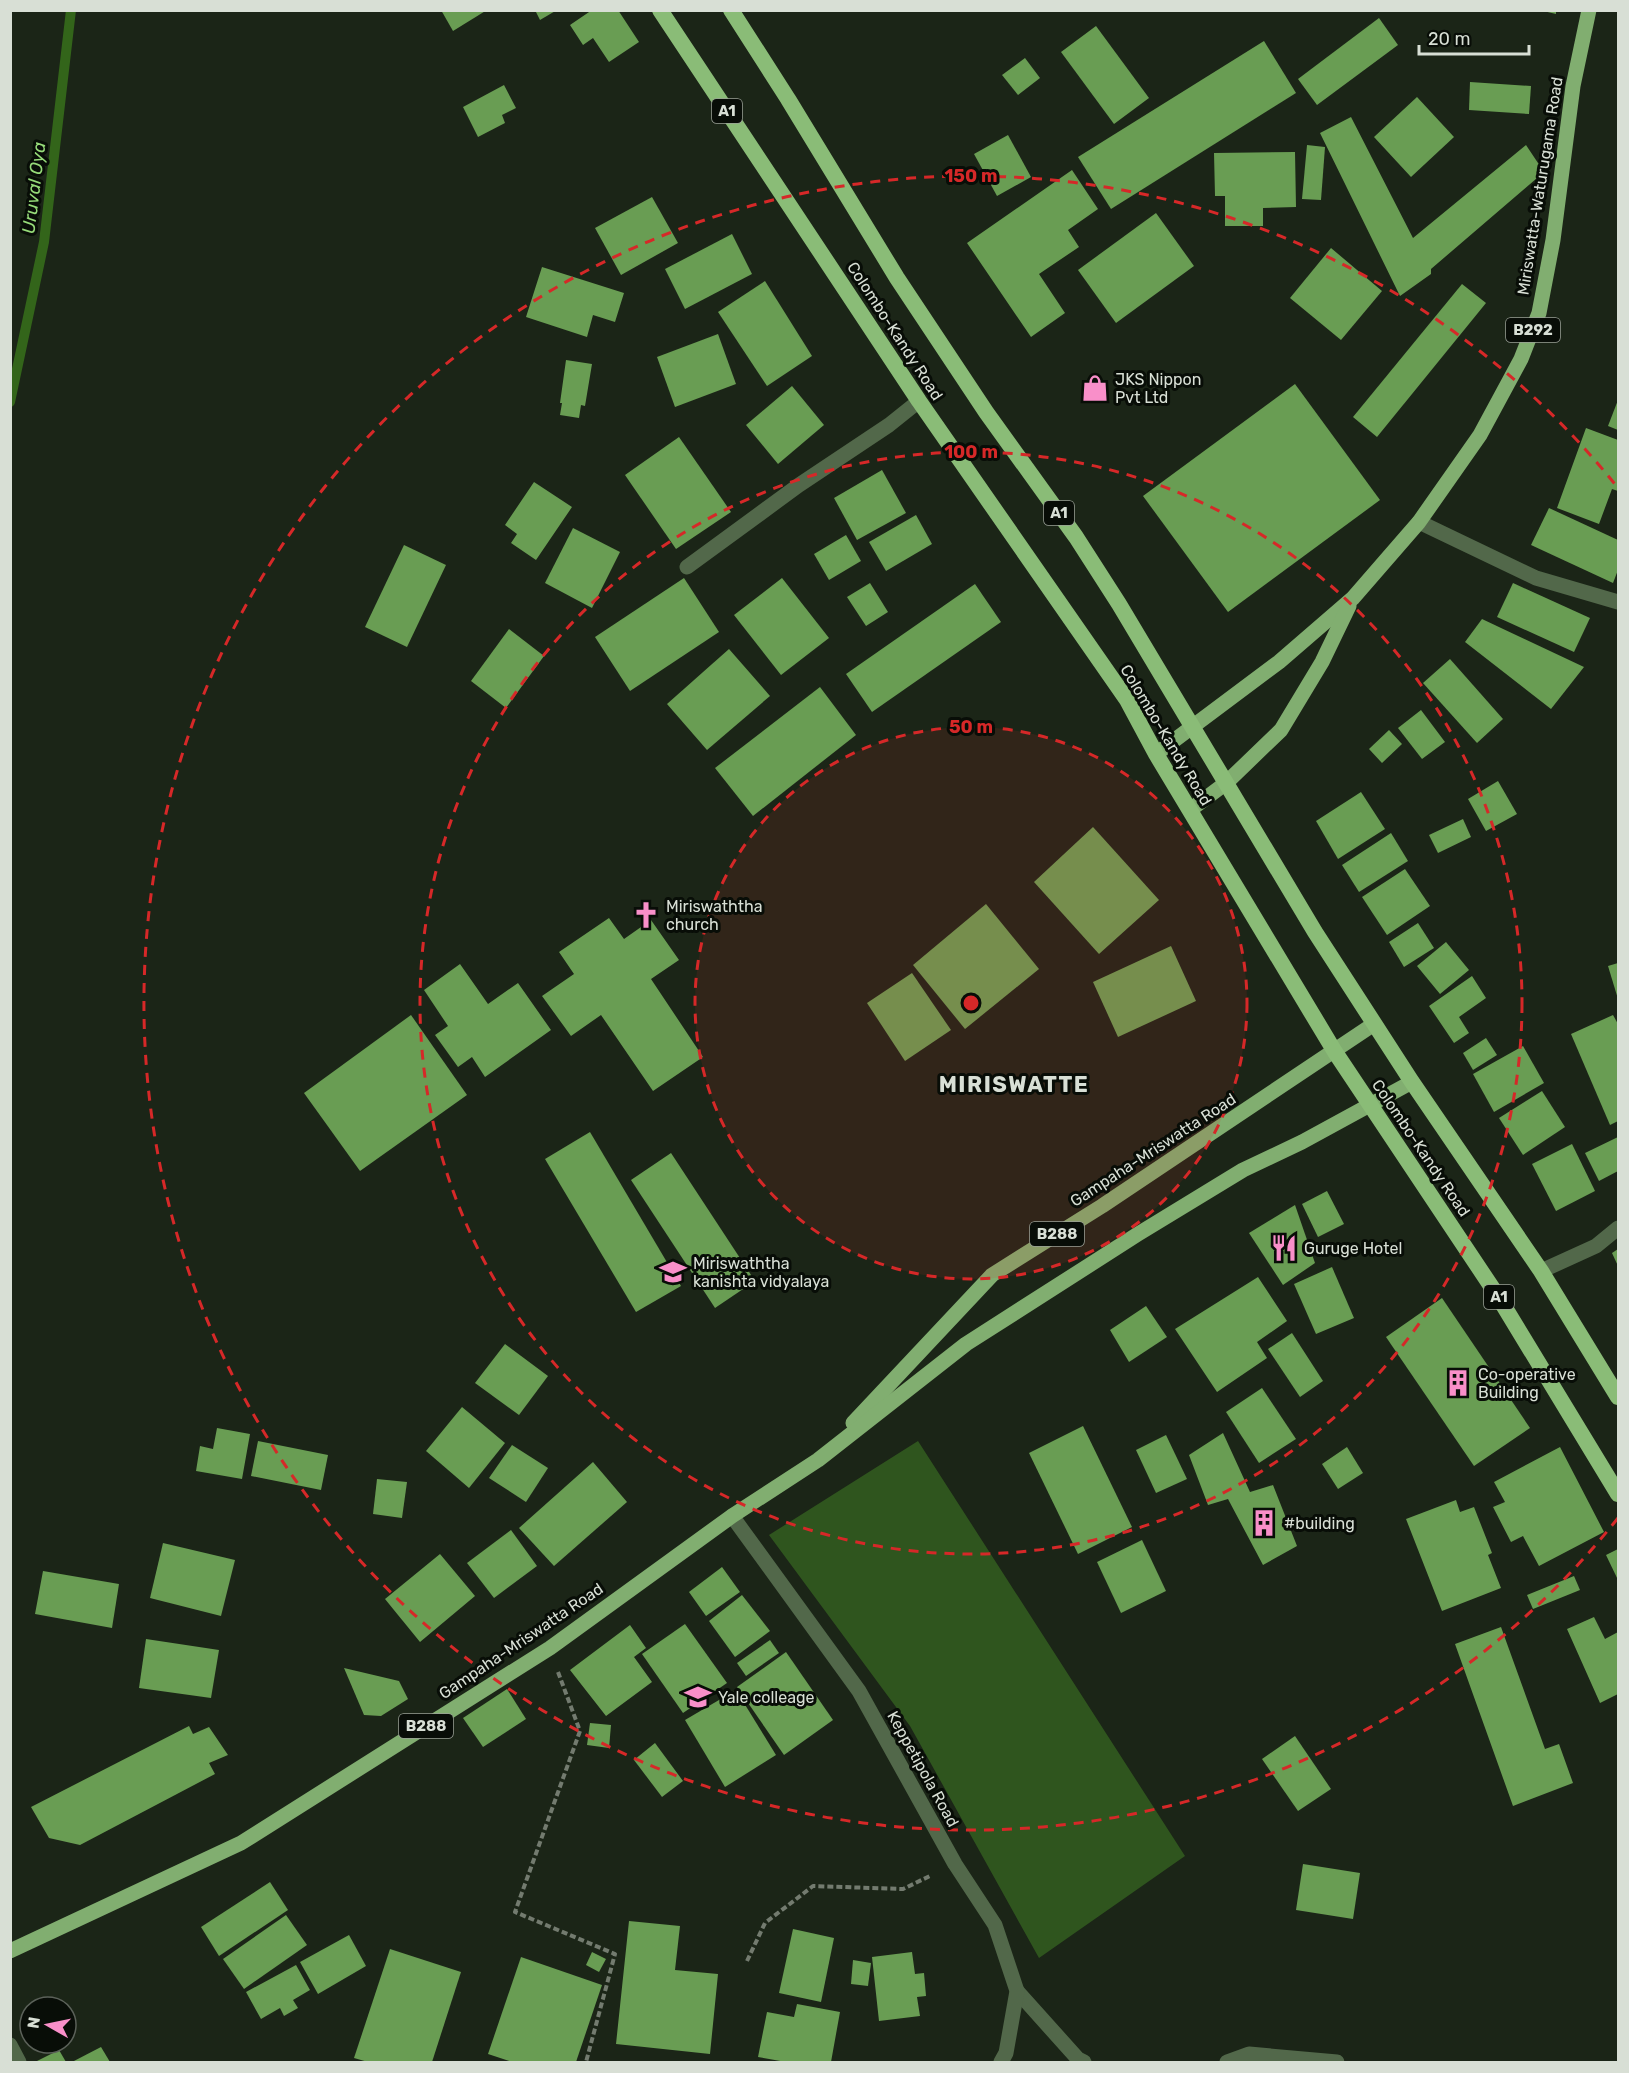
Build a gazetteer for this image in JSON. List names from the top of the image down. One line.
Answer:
{"streets":{"highway":["A1","Colombo-Kandy Road"],"main road":["Miriswatta-Waturugama Road","B292","Gampaha-Mriswatta Road","B288"],"street":["Keppetipola Road"]},"crossings":[["Miriswatta-Waturugama Road","Colombo-Kandy Road"],["Colombo-Kandy Road","Gampaha-Mriswatta Road"],["Gampaha-Mriswatta Road","Keppetipola Road"]],"districts":["MIRISWATTE"],"water":["Uruval Oya"],"places":{"shop":["JKS Nippon Pvt Ltd"],"church":["Miriswaththa church"],"restaurant":["Guruge Hotel"],"school or university":["Miriswaththa kanishta vidyalaya","Yale colleage"],"building":["Co-operative Building","#building"]},"scale_bar":"20 m","north":"left","rings":["150 m","100 m","50 m"]}
